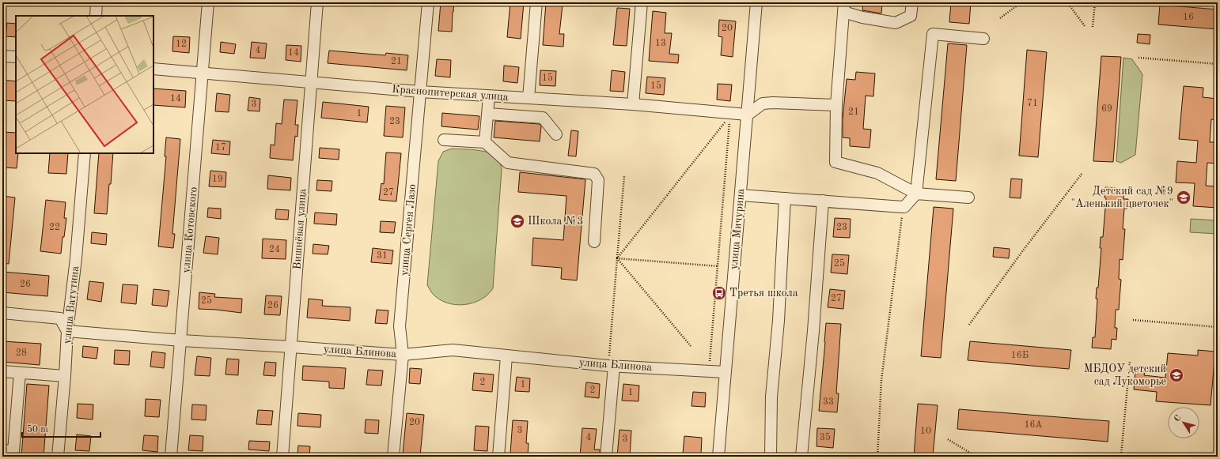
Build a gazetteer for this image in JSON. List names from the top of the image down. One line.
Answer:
{"streets":{"street":["Краснопитерская улица","Вишнёвая улица","улица Мичурина","улица Котовского","улица Сергея Лазо","улица Ватутина","улица Блинова"]},"crossings":[["Краснопитерская улица","Вишнёвая улица"],["Краснопитерская улица","улица Мичурина"],["Краснопитерская улица","улица Котовского"],["Краснопитерская улица","улица Сергея Лазо"],["Вишнёвая улица","улица Блинова"],["улица Мичурина","улица Блинова"],["улица Котовского","улица Блинова"],["улица Сергея Лазо","улица Блинова"],["улица Ватутина","улица Блинова"]],"places":{"school or university":["Детский сад №9 \"Аленький цветочек\"","Школа №3","МБДОУ детский сад Лукоморье"],"bus stop":["Третья школа"]},"house_numbers":["16","20","13","12","4","14","21","15","15","14","71","3","69","21","1","23","17","19","27","22","23","24","31","25","26","27","25","26","28","16Б","2","1","2","1","33","20","16А","3","10","4","35","3"],"scale_bar":"50 m","north":"top left"}
